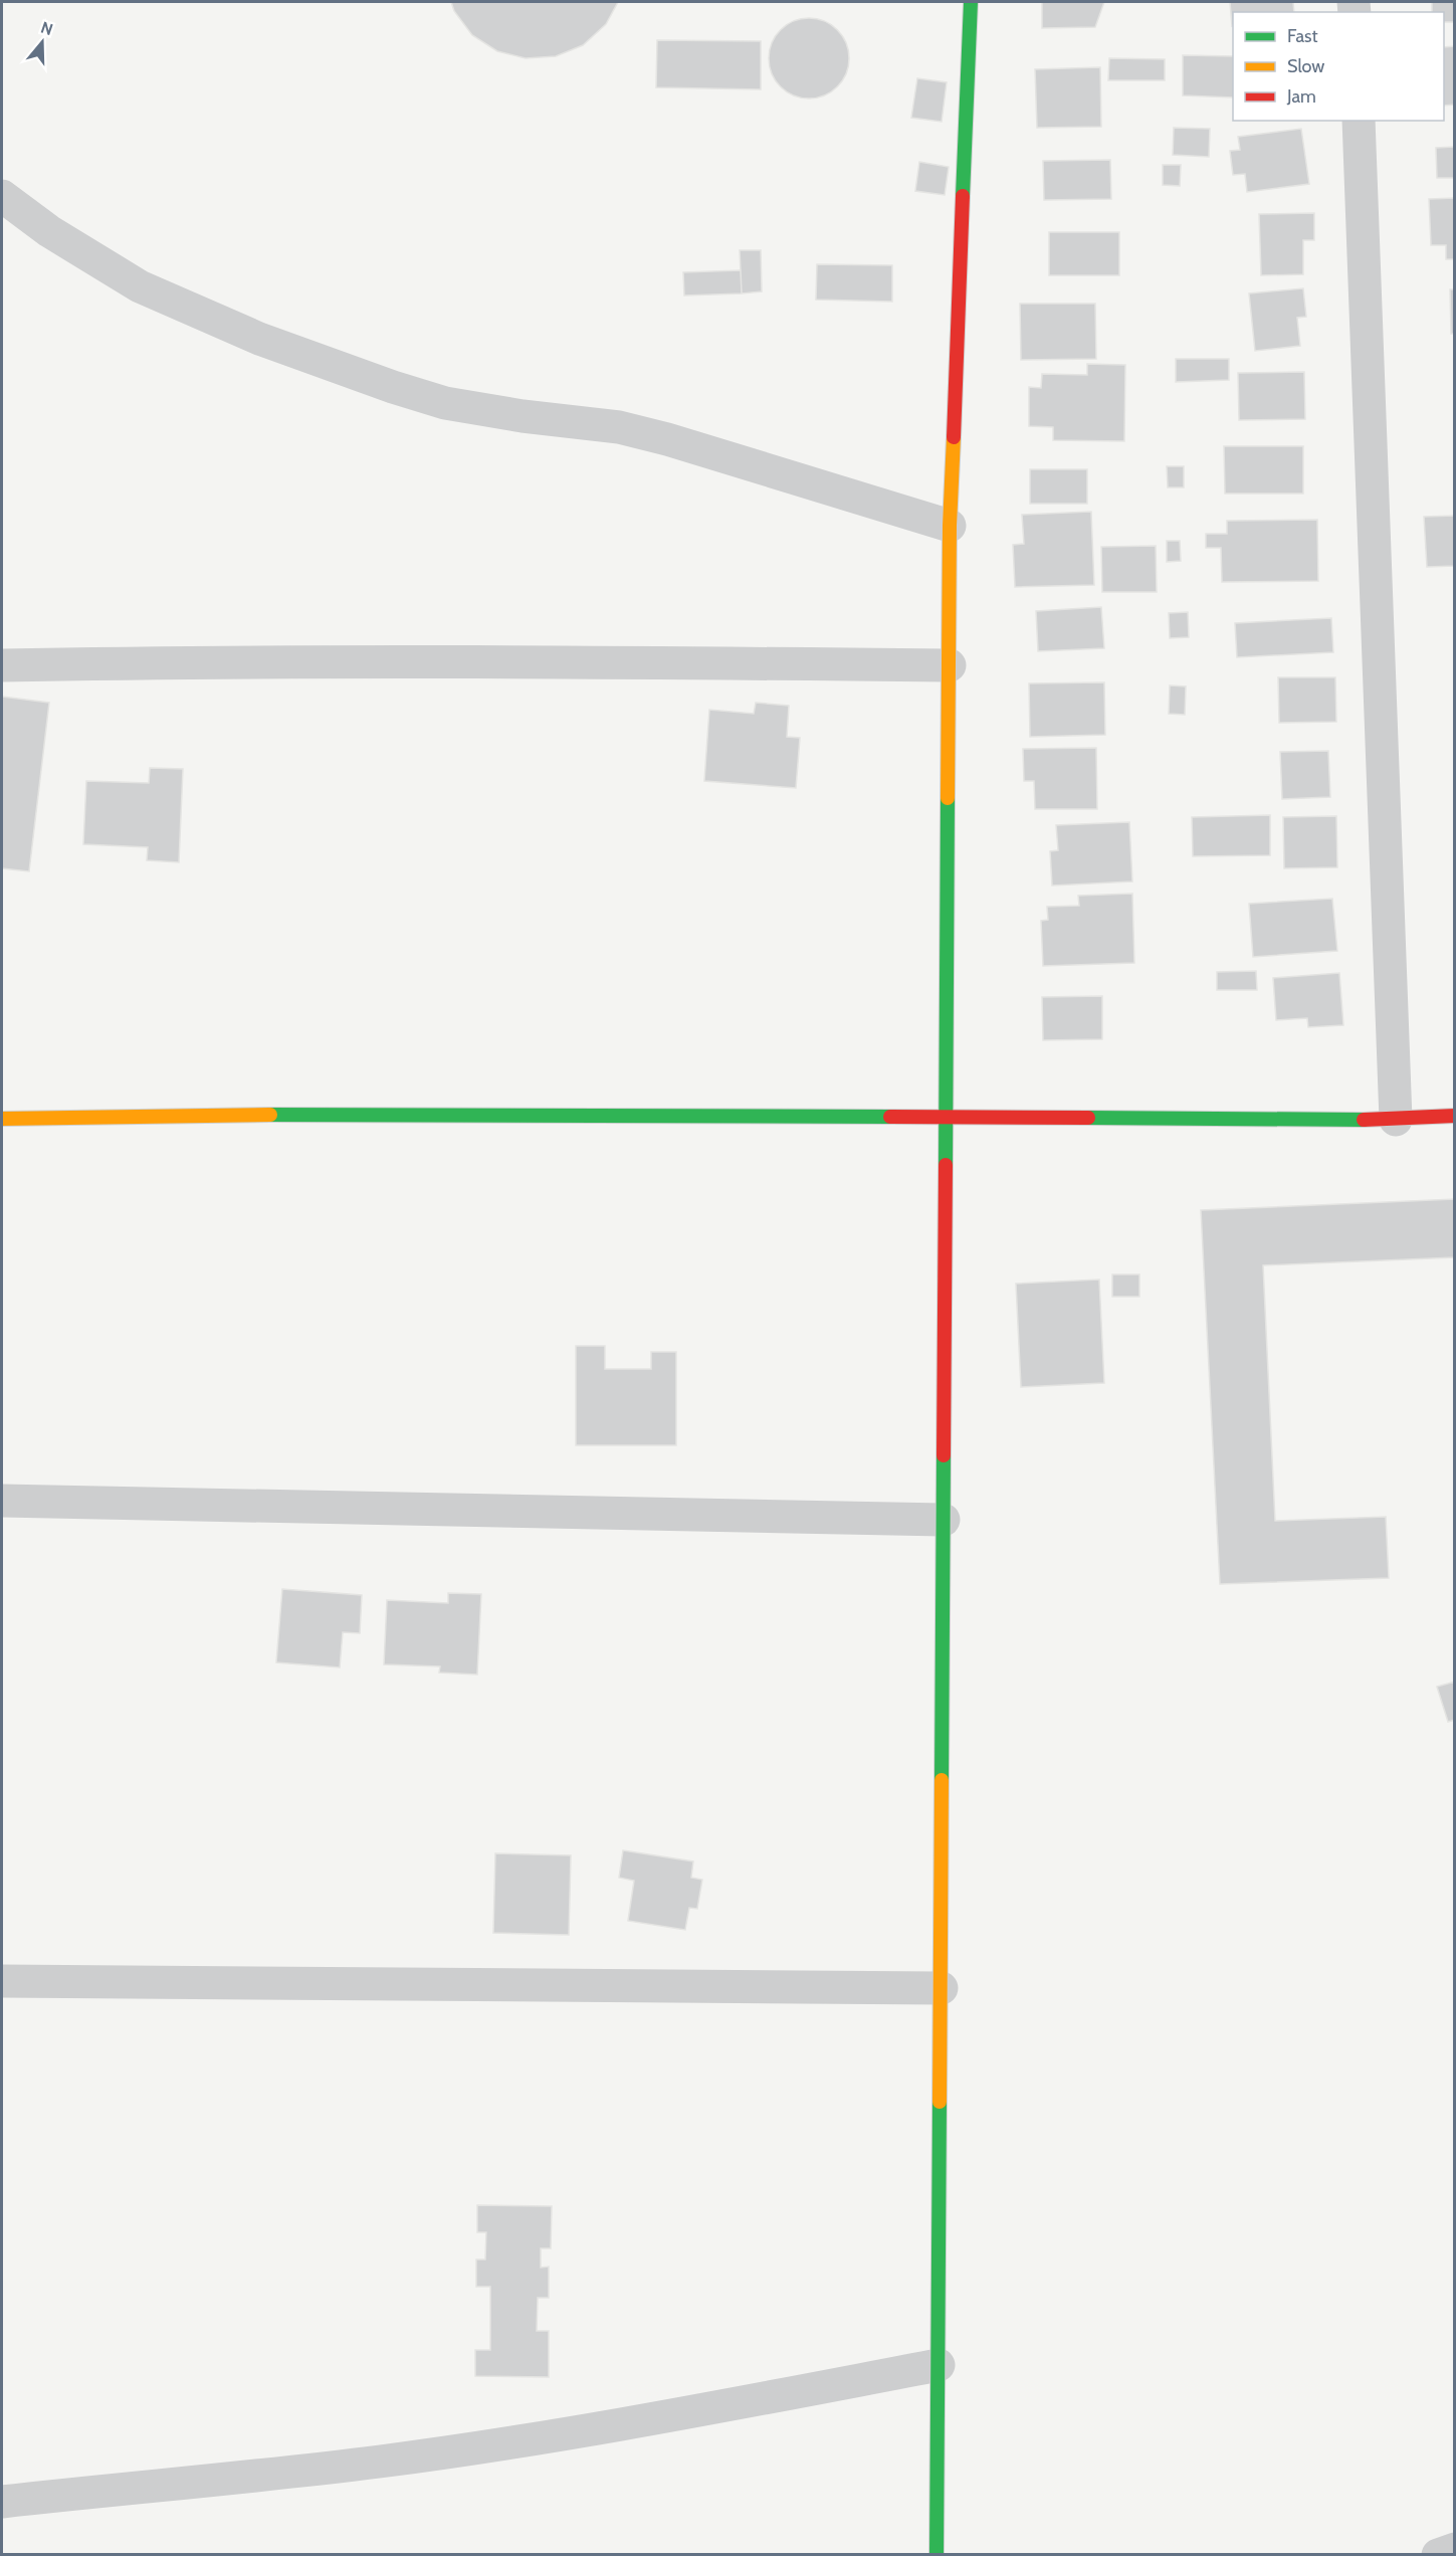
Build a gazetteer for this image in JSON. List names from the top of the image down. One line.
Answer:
{"legend":["Fast","Slow","Jam"],"north":"top"}
